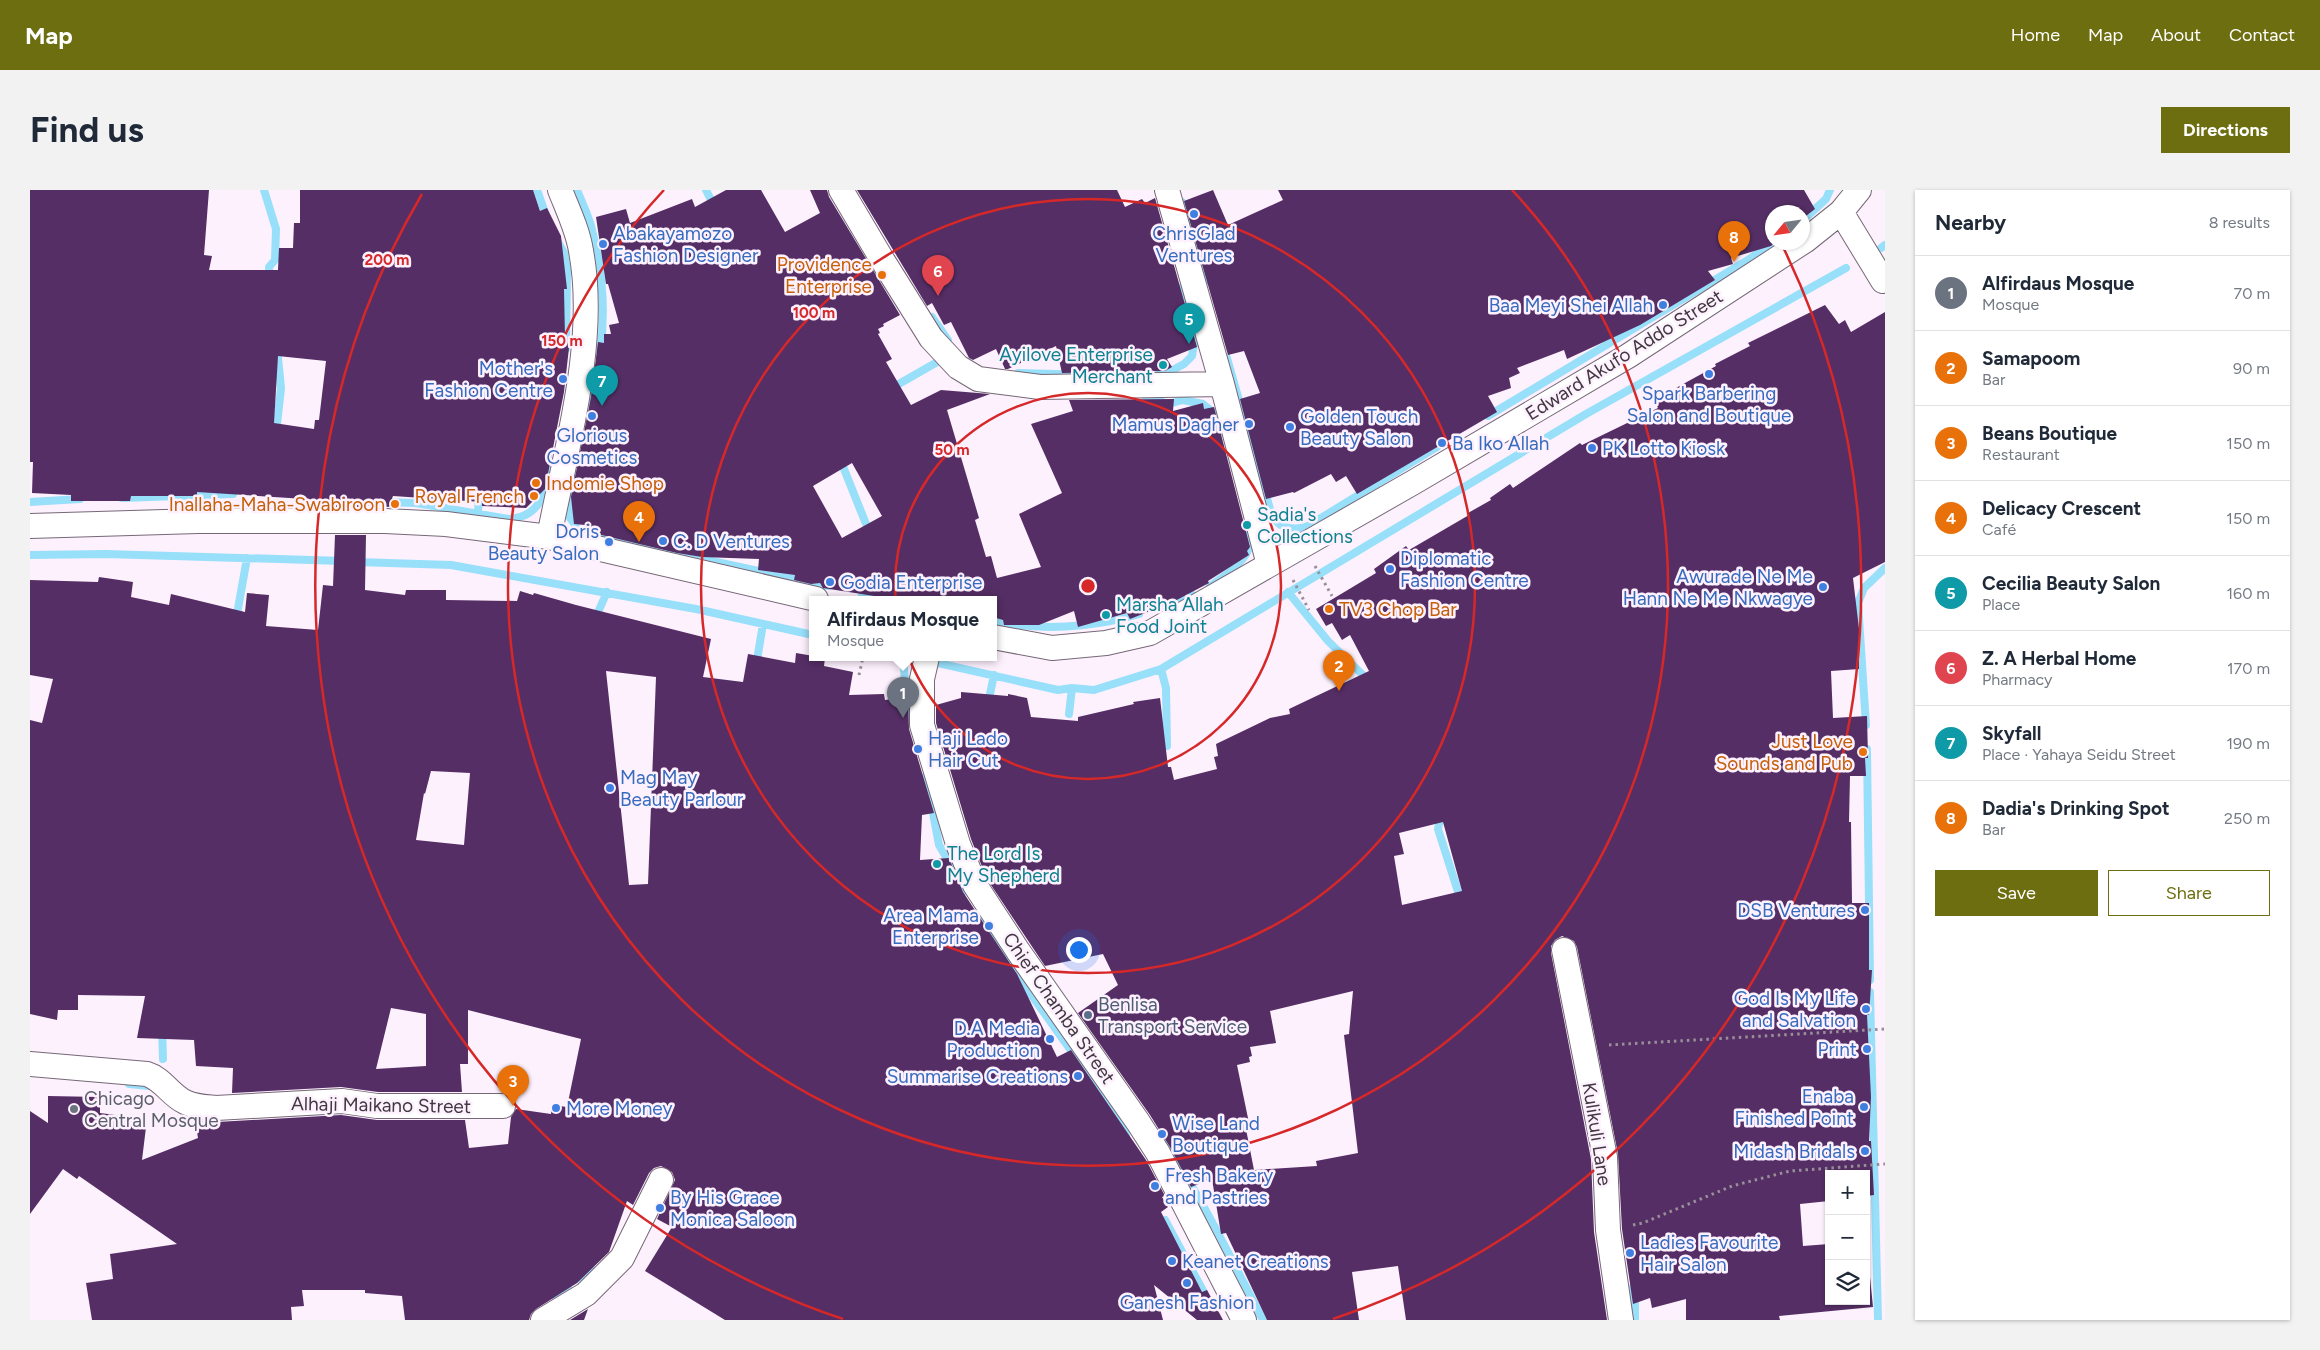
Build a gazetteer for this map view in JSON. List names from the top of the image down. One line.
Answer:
{"streets":{"street":["Edward Akufo Addo Street","Chief Chamba Street","Alhaji Maikano Street","Kulikuli Lane"]},"places":["ChrisGlad Ventures","Abakayamozo Fashion Designer","Providence Enterprise","Baa Meyi Shei Allah","Ayilove Enterprise Merchant","Spark Barbering Salon and Boutique","Mother's Fashion Centre","Glorious Cosmetics","Mamus Dagher","Golden Touch Beauty Salon","Ba Iko Allah","PK Lotto Kiosk","Indomie Shop","Royal French","Inallaha-Maha-Swabiroon","Sadia's Collections","C. D Ventures","Doris Beauty Salon","Diplomatic Fashion Centre","Godia Enterprise","Awurade Ne Me Hann Ne Me Nkwagye","TV3 Chop Bar","Marsha Allah Food Joint","Haji Lado Hair Cut","Just Love Sounds and Pub","Mag May Beauty Parlour","The Lord Is My Shepherd","DSB Ventures","Area Mama Enterprise","God Is My Life and Salvation","Benlisa Transport Service","D.A Media Production","Print","Summarise Creations","Enaba Finished Point","More Money","Chicago Central Mosque","Wise Land Boutique","Midash Bridals","Fresh Bakery and Pastries","By His Grace Monica Saloon","Ladies Favourite Hair Salon","Keanet Creations","Ganesh Fashion"],"north":"bottom left","page":{"header":"Map","nav":["Home","Map","About","Contact"],"buttons":["Directions",["Save","Share"]],"title":"Find us","heading":["Nearby","8 results"],"pins":["8","6","5","7","4","2","1","3"],"list":[{"mark":"1","name":"Alfirdaus Mosque","note":"Mosque","value":"70 m"},{"mark":"2","name":"Samapoom","note":"Bar","value":"90 m"},{"mark":"3","name":"Beans Boutique","note":"Restaurant","value":"150 m"},{"mark":"4","name":"Delicacy Crescent","note":"Café","value":"150 m"},{"mark":"5","name":"Cecilia Beauty Salon","note":"Place","value":"160 m"},{"mark":"6","name":"Z. A Herbal Home","note":"Pharmacy","value":"170 m"},{"mark":"7","name":"Skyfall","note":"Place · Yahaya Seidu Street","value":"190 m"},{"mark":"8","name":"Dadia's Drinking Spot","note":"Bar","value":"250 m"}],"popup":["Alfirdaus Mosque","Mosque"],"map_buttons":["+","−"]},"rings":["200 m","100 m","150 m","50 m"]}
